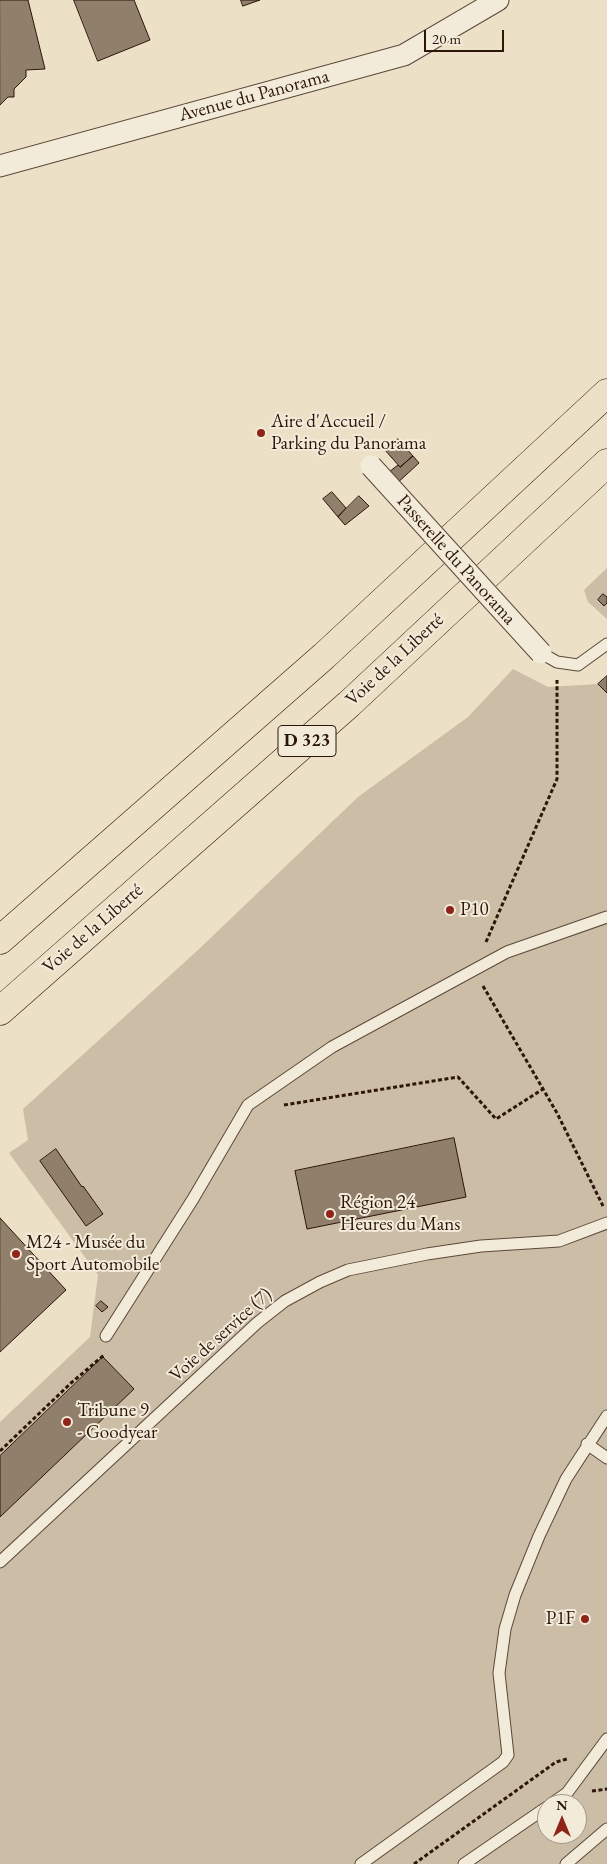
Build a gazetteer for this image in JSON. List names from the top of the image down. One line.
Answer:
{"streets":{"highway":["Voie de la Liberté","D 323"],"street":["Avenue du Panorama","Passerelle du Panorama"],"lane":["Voie de service (7)"]},"places":["Aire d'Accueil / Parking du Panorama","P10","Région 24 Heures du Mans","M24 - Musée du Sport Automobile","Tribune 9 - Goodyear","P1F"],"scale_bar":"20 m","north":"top"}
